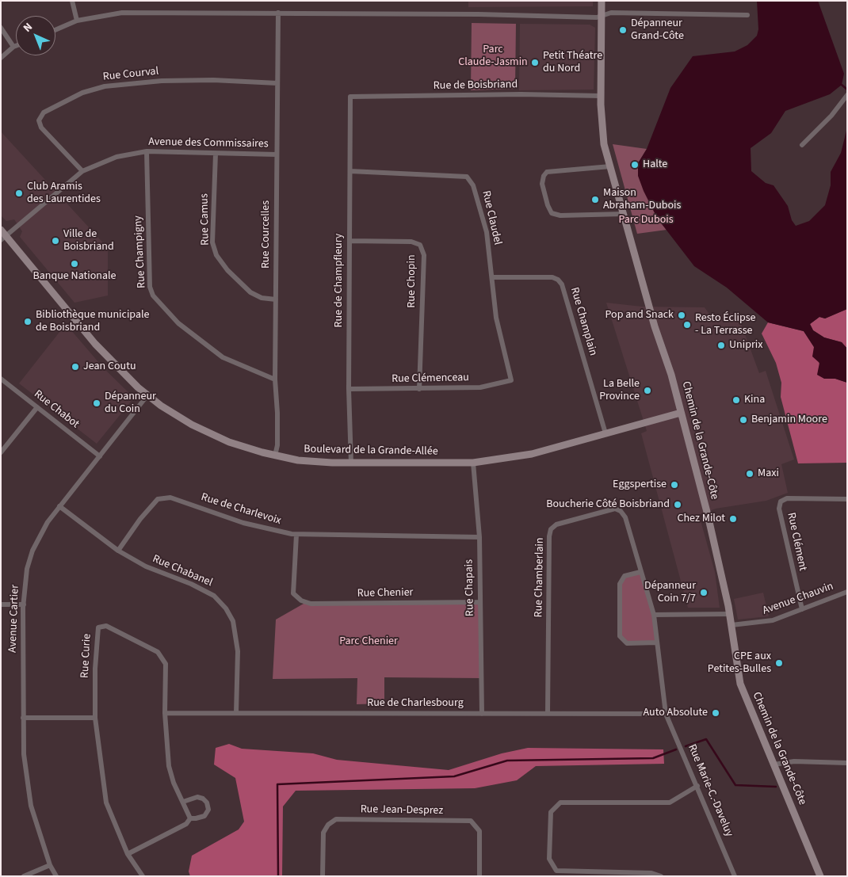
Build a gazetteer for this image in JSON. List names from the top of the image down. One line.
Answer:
{"streets":{"main road":["Chemin de la Grande-Côte","Boulevard de la Grande-Allée"],"street":["Rue Courval","Rue de Boisbriand","Avenue des Commissaires","Rue Claudel","Rue Camus","Rue Courcelles","Rue Champigny","Rue de Champfleury","Rue Chopin","Rue Champlain","Rue Clémenceau","Rue Chabot","Rue de Charlevoix","Rue Clément","Rue Chabanel","Rue Chamberlain","Rue Chapais","Rue Chenier","Avenue Chauvin","Avenue Cartier","Rue Curie","Rue de Charlesbourg","Rue Marie-C.-Daveluy","Rue Jean-Desprez"]},"crossings":[["Rue Courval","Avenue des Commissaires"],["Rue Courval","Rue Courcelles"],["Rue de Boisbriand","Rue de Champfleury"],["Rue de Boisbriand","Chemin de la Grande-Côte"],["Avenue des Commissaires","Rue Camus"],["Avenue des Commissaires","Rue Courcelles"],["Avenue des Commissaires","Rue Champigny"],["Avenue des Commissaires","Boulevard de la Grande-Allée"],["Rue Claudel","Rue de Champfleury"],["Rue Claudel","Rue Champlain"],["Rue Claudel","Rue Clémenceau"],["Rue Camus","Rue Courcelles"],["Rue Courcelles","Rue Champigny"],["Rue Courcelles","Boulevard de la Grande-Allée"],["Rue de Champfleury","Rue Chopin"],["Rue de Champfleury","Rue Clémenceau"],["Rue de Champfleury","Boulevard de la Grande-Allée"],["Rue Chopin","Rue Clémenceau"],["Rue Champlain","Boulevard de la Grande-Allée"],["Rue Chabot","Avenue Cartier"],["Chemin de la Grande-Côte","Boulevard de la Grande-Allée"],["Chemin de la Grande-Côte","Avenue Chauvin"],["Boulevard de la Grande-Allée","Rue Chapais"],["Boulevard de la Grande-Allée","Avenue Cartier"],["Rue de Charlevoix","Rue Chabanel"],["Rue de Charlevoix","Rue Chapais"],["Rue de Charlevoix","Rue Chenier"],["Rue Clément","Avenue Chauvin"],["Rue Chabanel","Avenue Cartier"],["Rue Chabanel","Rue de Charlesbourg"],["Rue Chamberlain","Rue de Charlesbourg"],["Rue Chamberlain","Rue Marie-C.-Daveluy"],["Rue Chapais","Rue Chenier"],["Rue Chapais","Rue de Charlesbourg"],["Rue Curie","Rue de Charlesbourg"],["Rue de Charlesbourg","Rue Marie-C.-Daveluy"]],"parks":["Parc Claude-Jasmin","Parc Dubois","Parc Chenier"],"places":["Dépanneur Grand-Côte","Petit Théatre du Nord","Halte","Club Aramis des Laurentides","Maison Abraham-Dubois","Ville de Boisbriand","Banque Nationale","Pop and Snack","Bibliothèque municipale de Boisbriand","Resto Éclipse - La Terrasse","Uniprix","Jean Coutu","La Belle Province","Kina","Dépanneur du Coin","Benjamin Moore","Maxi","Eggspertise","Boucherie Côté Boisbriand","Chez Milot","Dépanneur Coin 7/7","CPE aux Petites-Bulles","Auto Absolute"],"north":"top left"}
